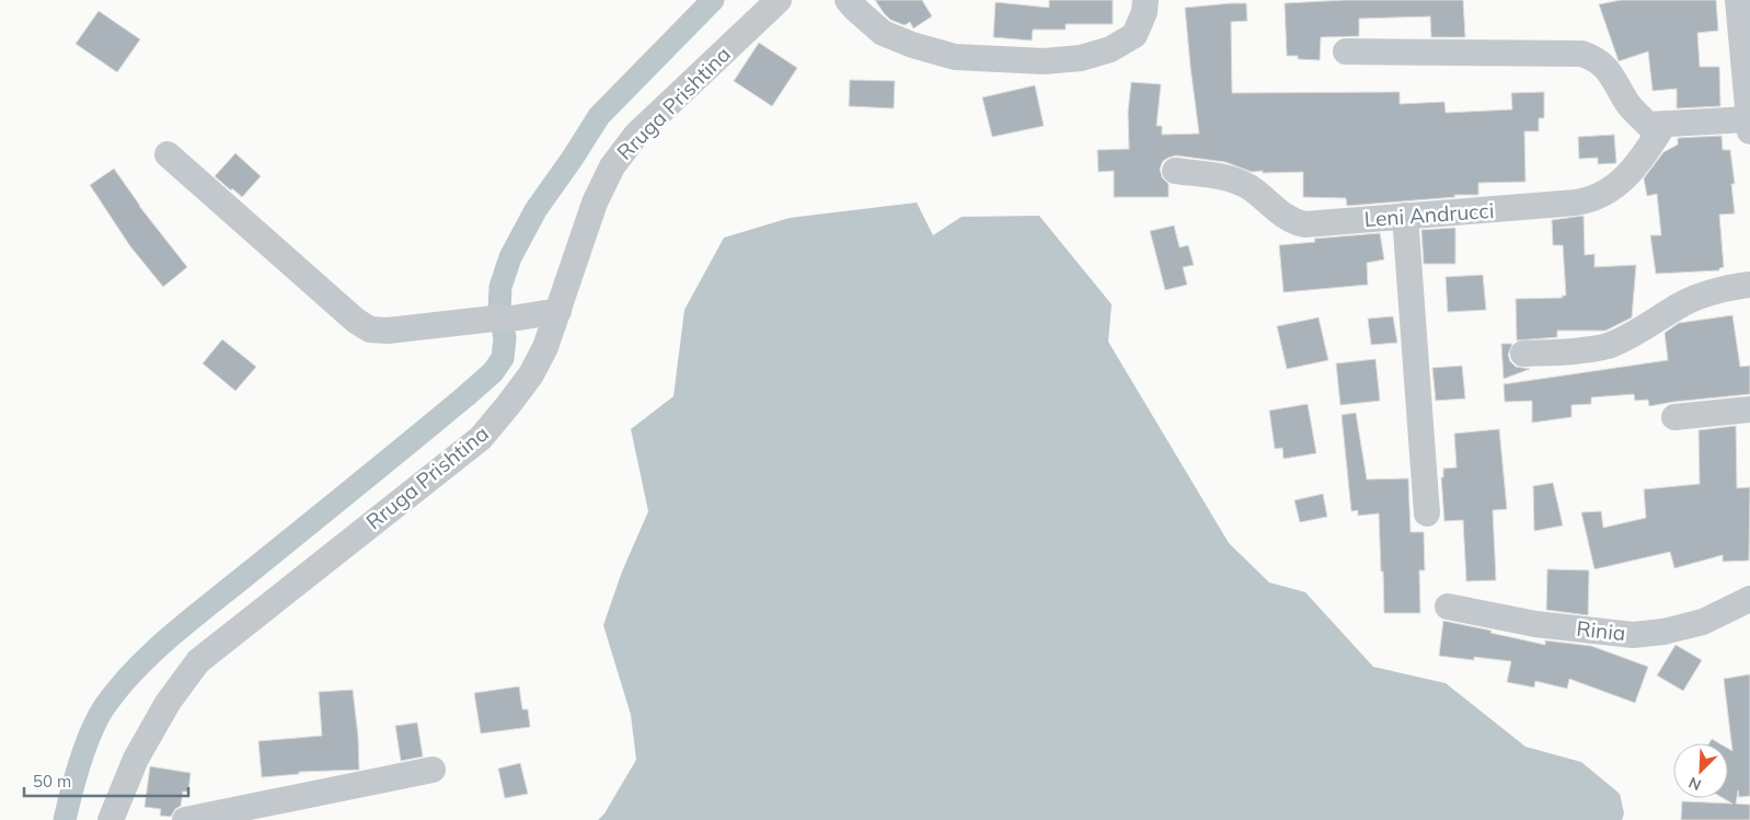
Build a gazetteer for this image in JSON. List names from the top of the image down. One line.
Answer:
{"streets":{"street":["Rruga Prishtina","Leni Andrucci","Rinia"]},"scale_bar":"50 m","north":"bottom left"}
